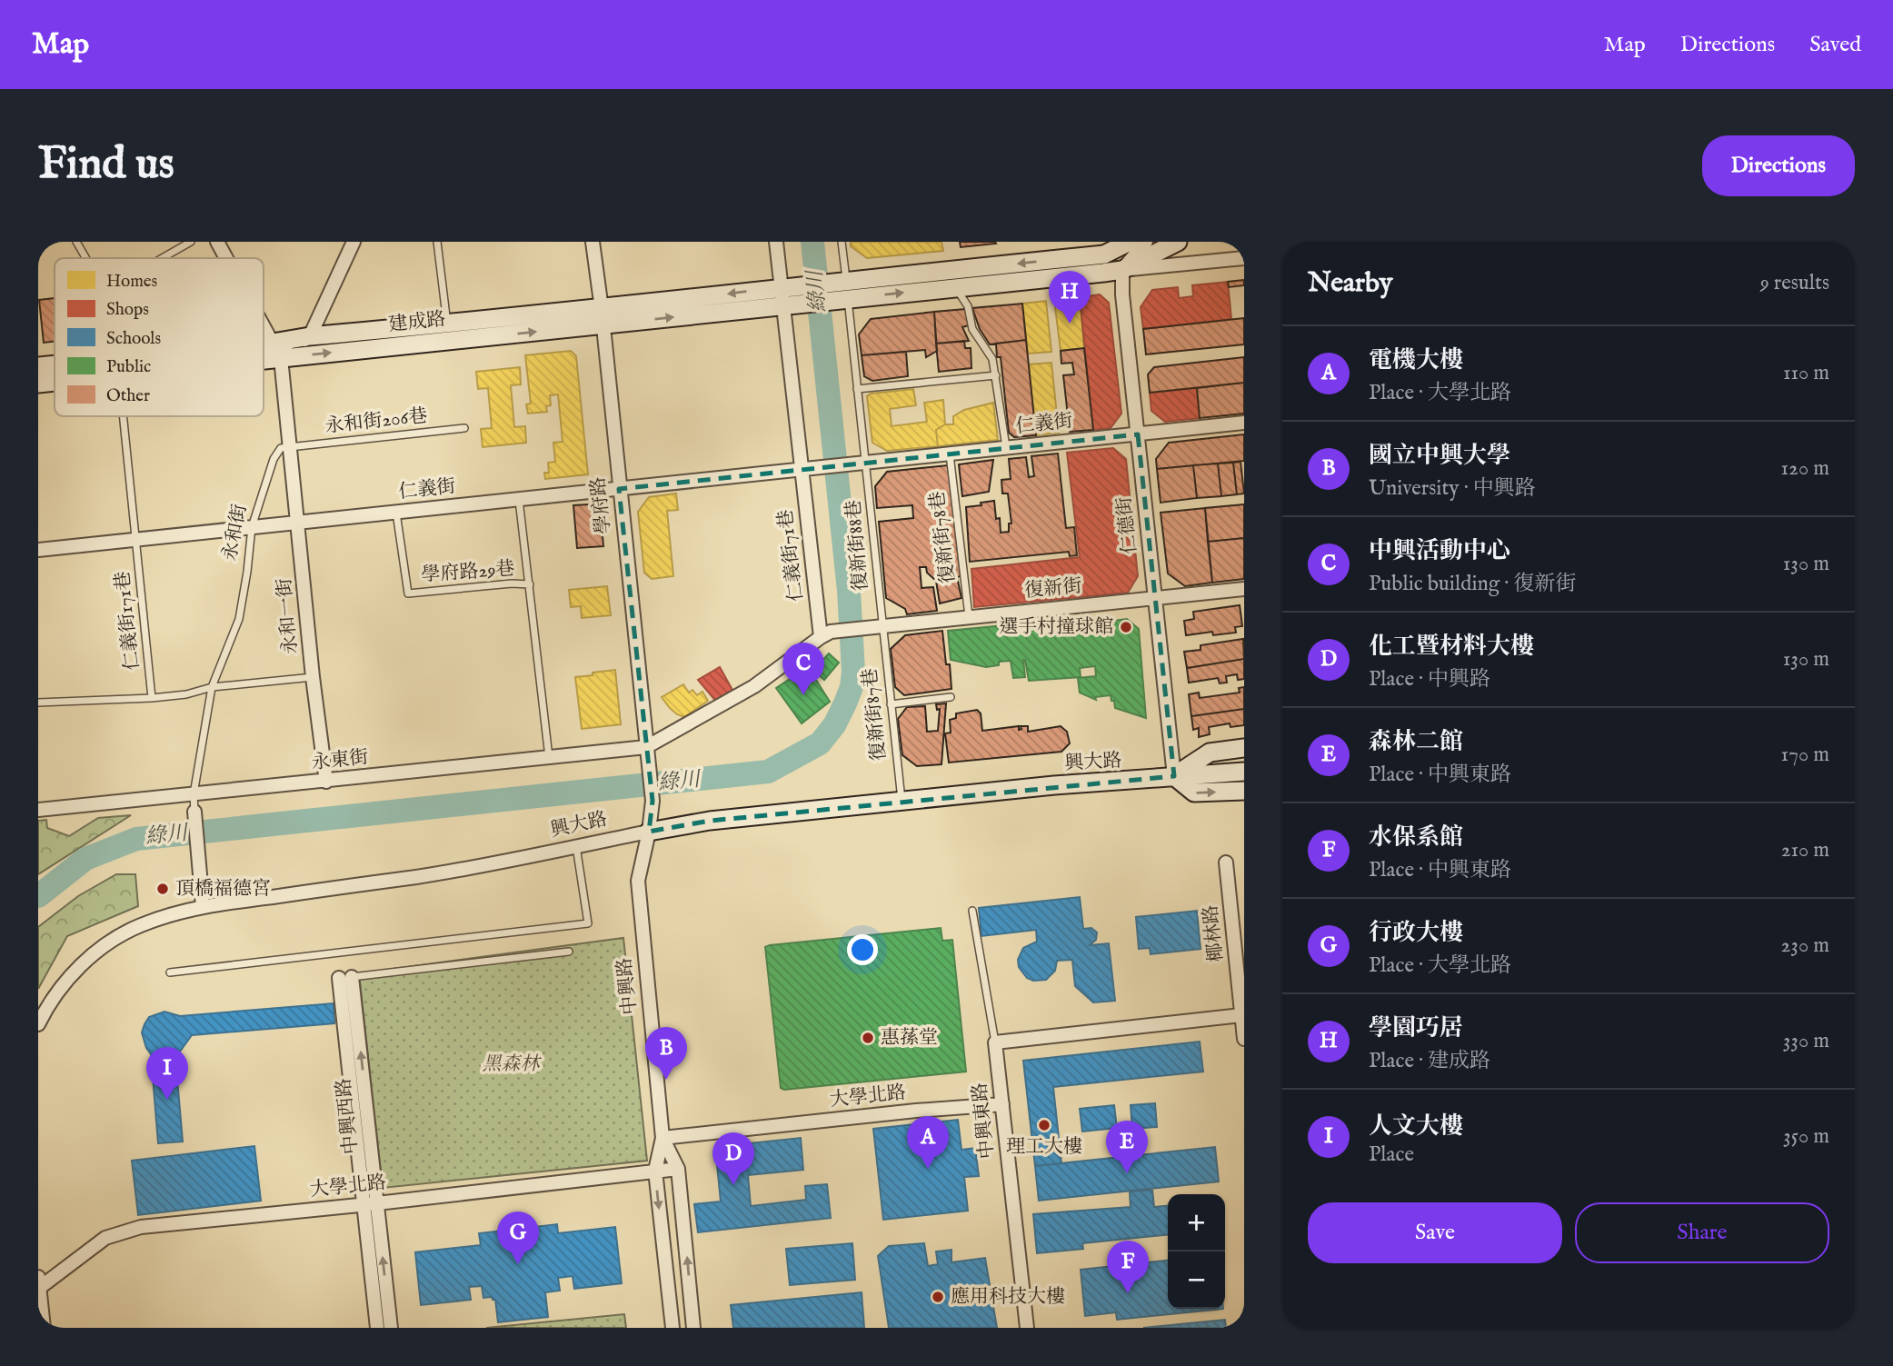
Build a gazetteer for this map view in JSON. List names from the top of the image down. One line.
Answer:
{"streets":{"street":["建成路","仁義街","學府路","仁德街","仁義街71巷","復新街","永和一街","永東街","興大路","椰林路","中興路","大學北路","中興西路","中興東路"],"lane":["永和街206巷","永和街","復新街78巷","復新街88巷","學府路29巷","仁義街171巷","復新街87巷"]},"crossings":[["建成路","學府路"],["建成路","復新街88巷"],["建成路","仁義街71巷"],["永和街206巷","永和街"],["永和街206巷","永和一街"],["仁義街","學府路"],["仁義街","仁德街"],["仁義街","永和街"],["仁義街","復新街78巷"],["仁義街","復新街88巷"],["仁義街","仁義街71巷"],["仁義街","學府路29巷"],["仁義街","永和一街"],["仁義街","仁義街171巷"],["學府路","永東街"],["學府路","興大路"],["學府路","中興路"],["仁德街","復新街"],["仁德街","興大路"],["永和街","永和一街"],["永和街","永東街"],["復新街78巷","復新街"],["復新街88巷","復新街"],["復新街88巷","復新街87巷"],["仁義街71巷","復新街"],["復新街","復新街87巷"],["永和一街","永東街"],["復新街87巷","興大路"],["興大路","中興路"],["中興路","大學北路"],["大學北路","中興西路"],["大學北路","中興東路"]],"water":["綠川"],"parks":["黑森林"],"places":["選手村撞球館","頂橋福德宮","惠蓀堂","理工大樓","應用科技大樓"],"legend":["Homes","Shops","Schools","Public","Other"],"page":{"header":"Map","nav":["Map","Directions","Saved"],"buttons":["Directions",["Save","Share"]],"title":"Find us","heading":["Nearby","9 results"],"pins":["H","C","B","I","A","E","D","G","F"],"list":[{"mark":"A","name":"電機大樓","note":"Place · 大學北路","value":"110 m"},{"mark":"B","name":"國立中興大學","note":"University · 中興路","value":"120 m"},{"mark":"C","name":"中興活動中心","note":"Public building · 復新街","value":"130 m"},{"mark":"D","name":"化工暨材料大樓","note":"Place · 中興路","value":"130 m"},{"mark":"E","name":"森林二館","note":"Place · 中興東路","value":"170 m"},{"mark":"F","name":"水保系館","note":"Place · 中興東路","value":"210 m"},{"mark":"G","name":"行政大樓","note":"Place · 大學北路","value":"230 m"},{"mark":"H","name":"學園巧居","note":"Place · 建成路","value":"330 m"},{"mark":"I","name":"人文大樓","note":"Place","value":"350 m"}],"map_buttons":["+","−"]}}
